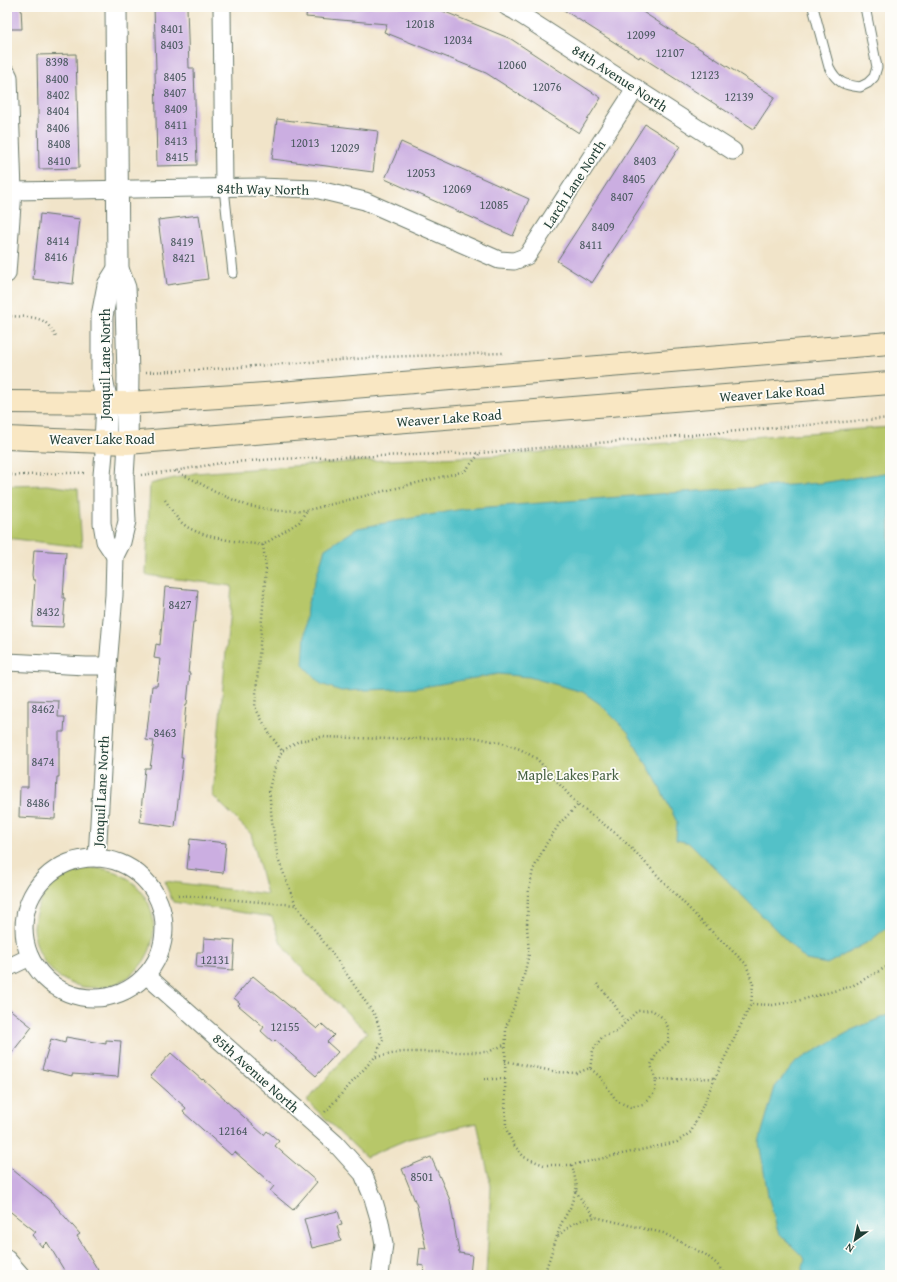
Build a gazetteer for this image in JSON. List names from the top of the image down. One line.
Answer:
{"streets":{"main road":["Weaver Lake Road"],"street":["84th Avenue North","Larch Lane North","84th Way North","Jonquil Lane North","85th Avenue North"]},"crossings":[["84th Avenue North","Larch Lane North"],["Larch Lane North","84th Way North"],["84th Way North","Jonquil Lane North"],["Jonquil Lane North","Weaver Lake Road"],["Jonquil Lane North","85th Avenue North"]],"parks":["Maple Lakes Park"],"house_numbers":["12018","8401","12099","12034","8403","12107","8398","12060","12123","8405","8400","12076","8407","8402","12139","8409","8404","8411","8406","8413","12013","8408","12029","8415","8410","8403","12053","8405","12069","8407","12085","8409","8414","8419","8411","8416","8421","8427","8432","8462","8463","8474","8486","12131","12155","12164","8501"],"north":"bottom left"}
